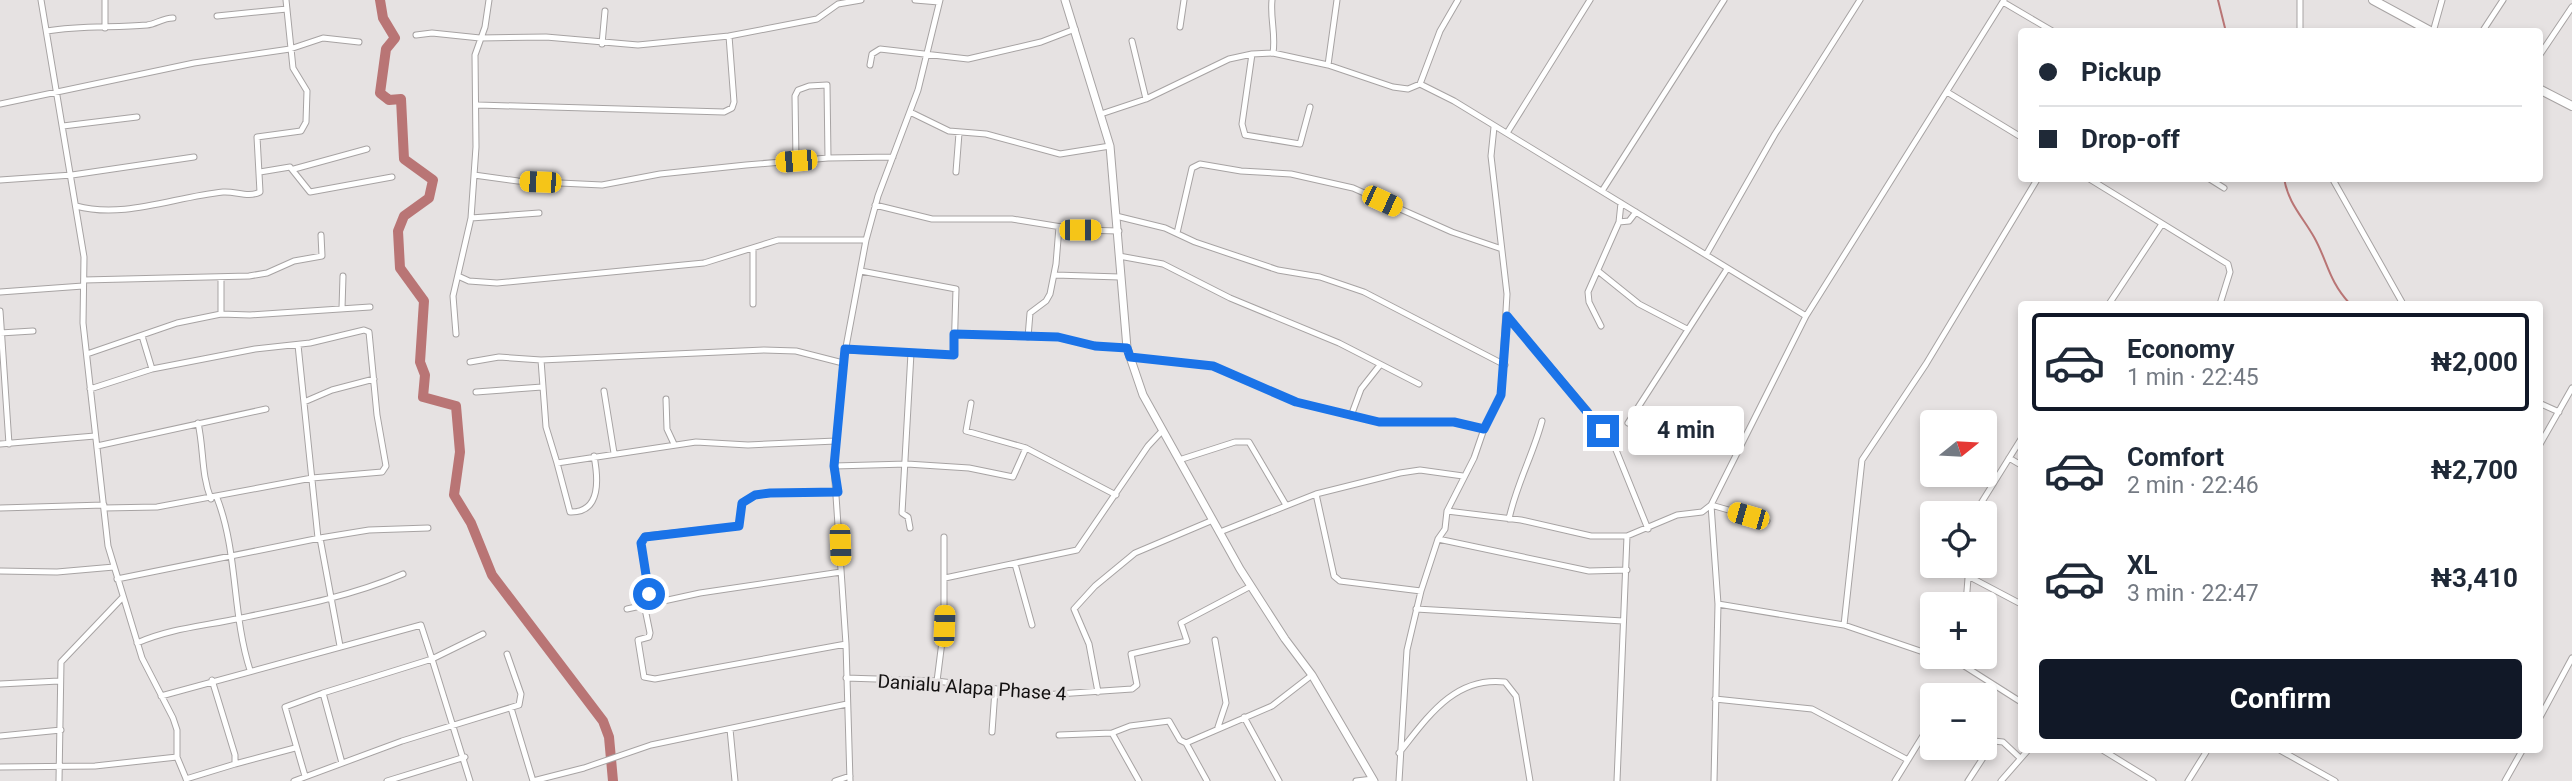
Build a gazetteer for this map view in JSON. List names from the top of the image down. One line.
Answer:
{"streets":{"street":["Danialu Alapa Phase 4"]},"north":"right","page":{"banner":["Pickup","Drop-off"],"list":[{"name":"Economy","note":"1 min · 22:45","value":"₦2,000"},{"name":"Comfort","note":"2 min · 22:46","value":"₦2,700"},{"name":"XL","note":"3 min · 22:47","value":"₦3,410"}],"bubble":"4 min","map_buttons":["+","−"],"buttons":"Confirm"}}
